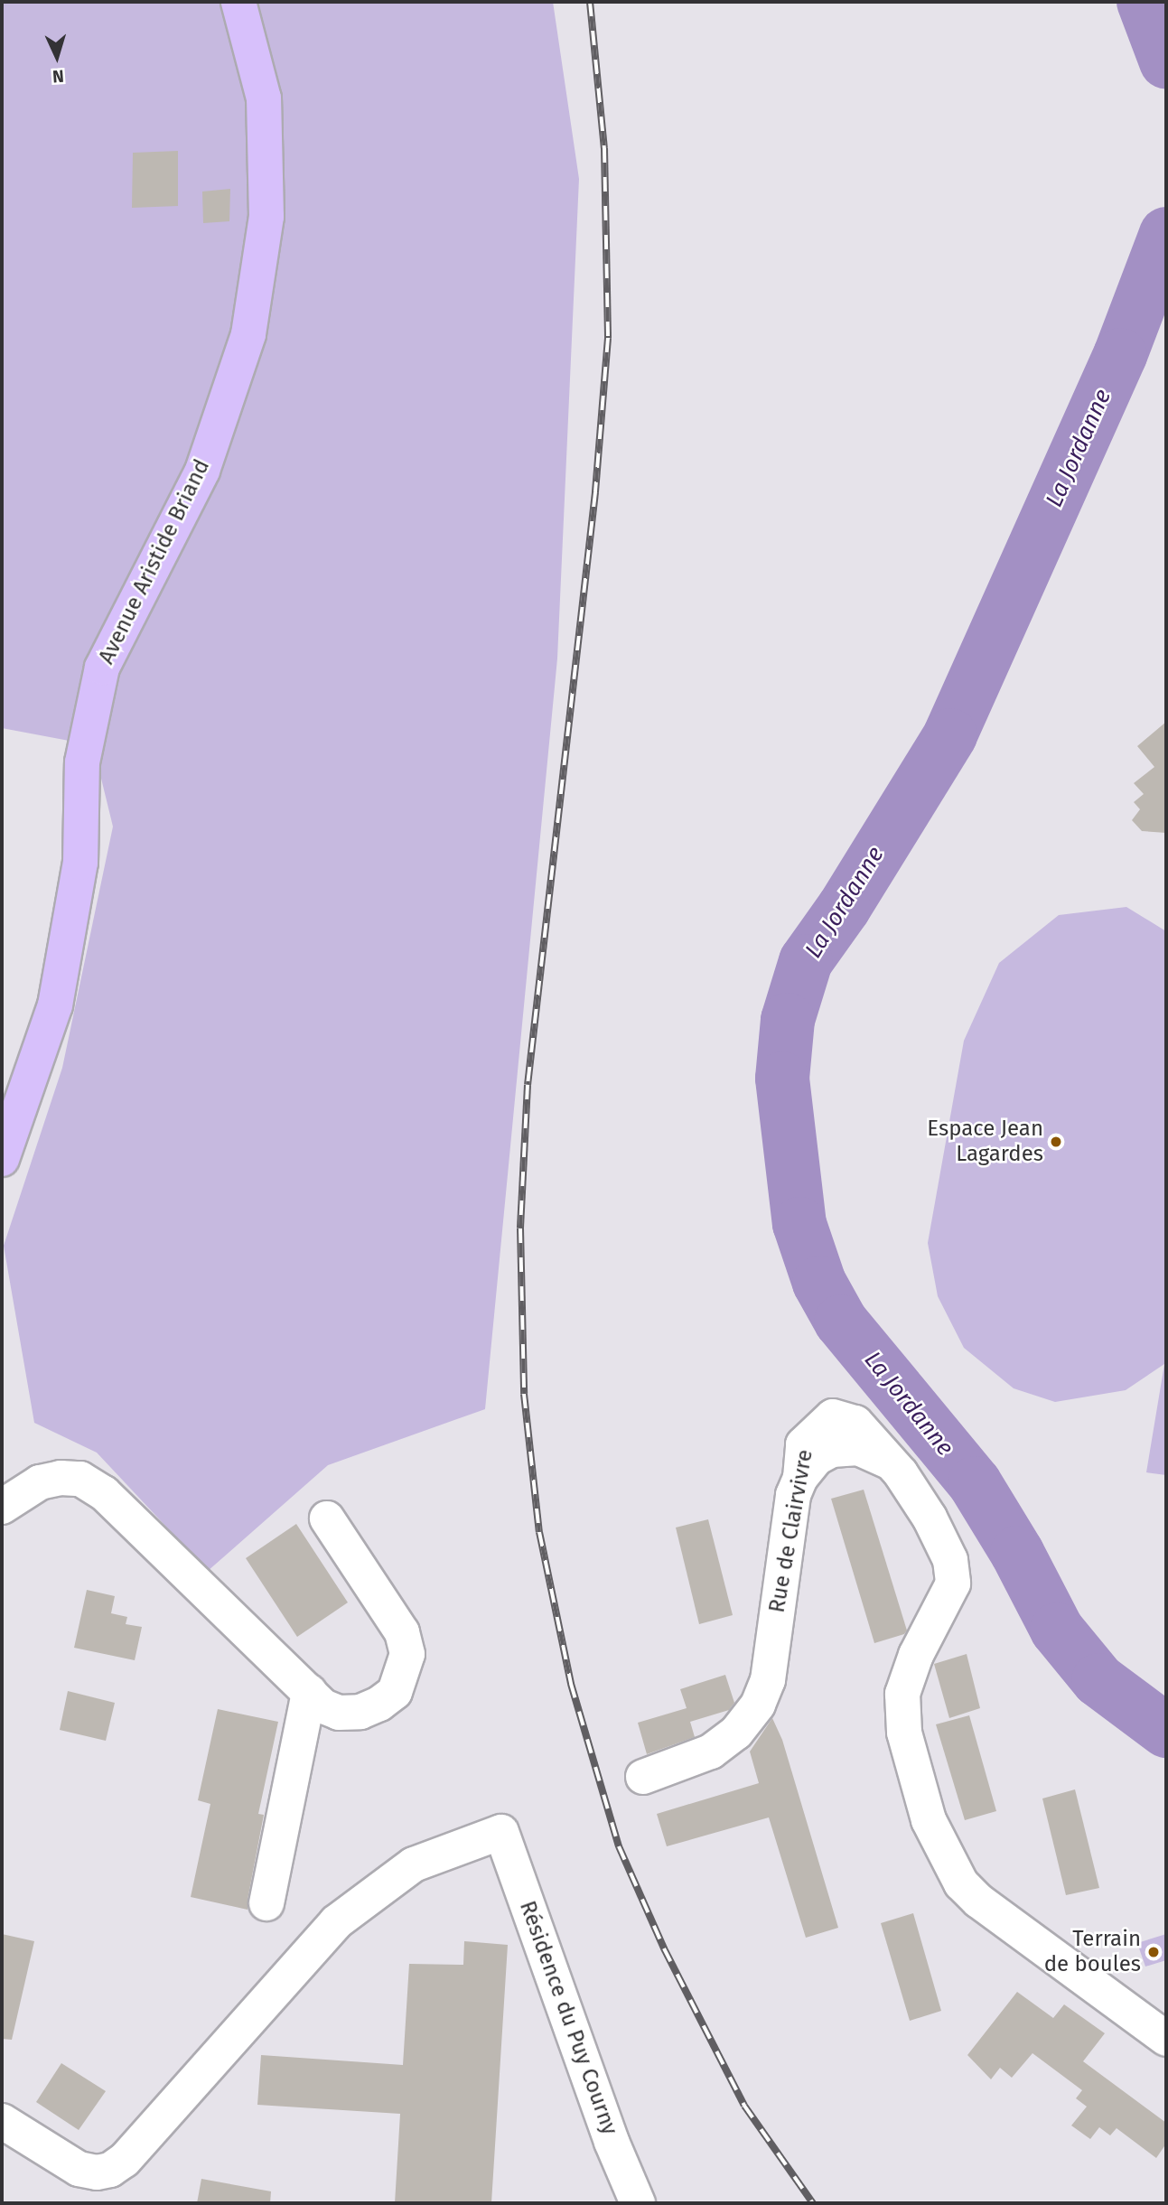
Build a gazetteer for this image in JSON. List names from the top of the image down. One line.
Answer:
{"streets":{"main road":["Avenue Aristide Briand"],"street":["Rue de Clairvivre","Résidence du Puy Courny"]},"water":["La Jordanne"],"places":["Espace Jean Lagardes","Terrain de boules"],"north":"bottom"}
